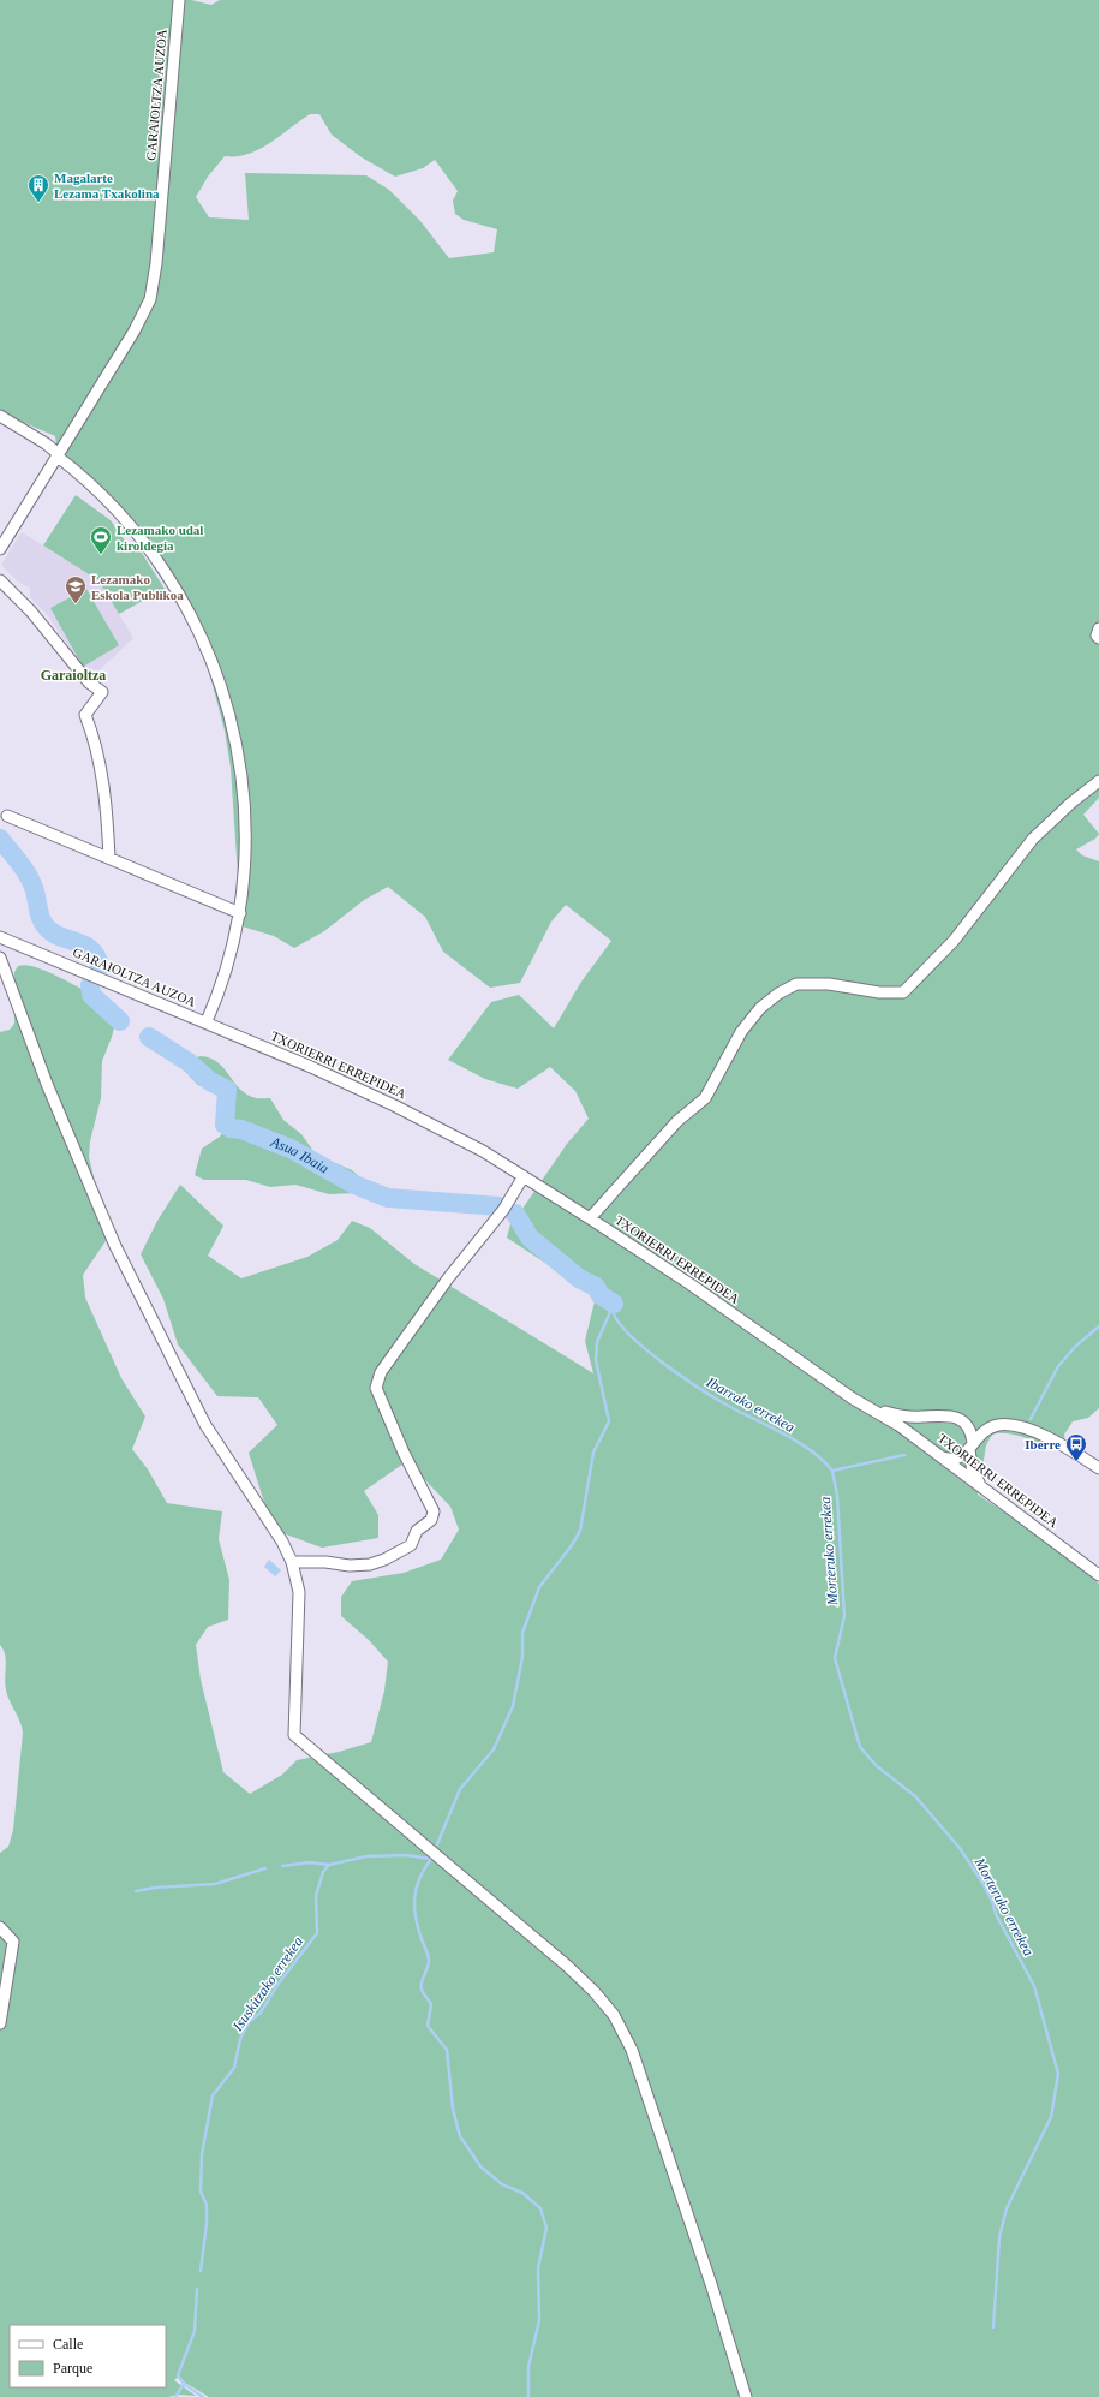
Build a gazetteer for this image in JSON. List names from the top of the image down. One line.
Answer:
{"streets":{"street":["GARAIOLTZA AUZOA","TXORIERRI ERREPIDEA"]},"crossings":[["GARAIOLTZA AUZOA","TXORIERRI ERREPIDEA"]],"districts":["Garaioltza"],"water":["Asua Ibaia","Ibarrako errekea","Morteruko errekea","Isuskitzako errekea"],"places":{"building":["Magalarte Lezama Txakolina"],"sports":["Lezamako udal kiroldegia"],"school or university":["Lezamako Eskola Publikoa"],"bus stop":["Iberre"]},"legend":["Calle","Parque"]}
